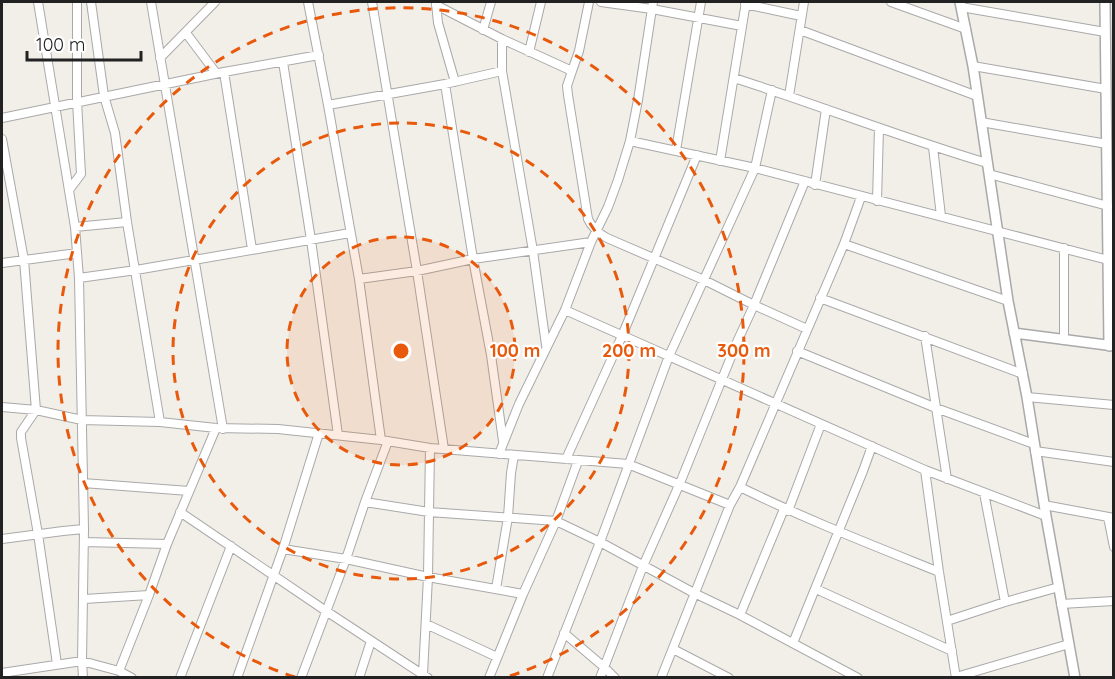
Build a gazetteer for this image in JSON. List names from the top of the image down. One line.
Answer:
{"scale_bar":"100 m","rings":["100 m","200 m","300 m"]}
